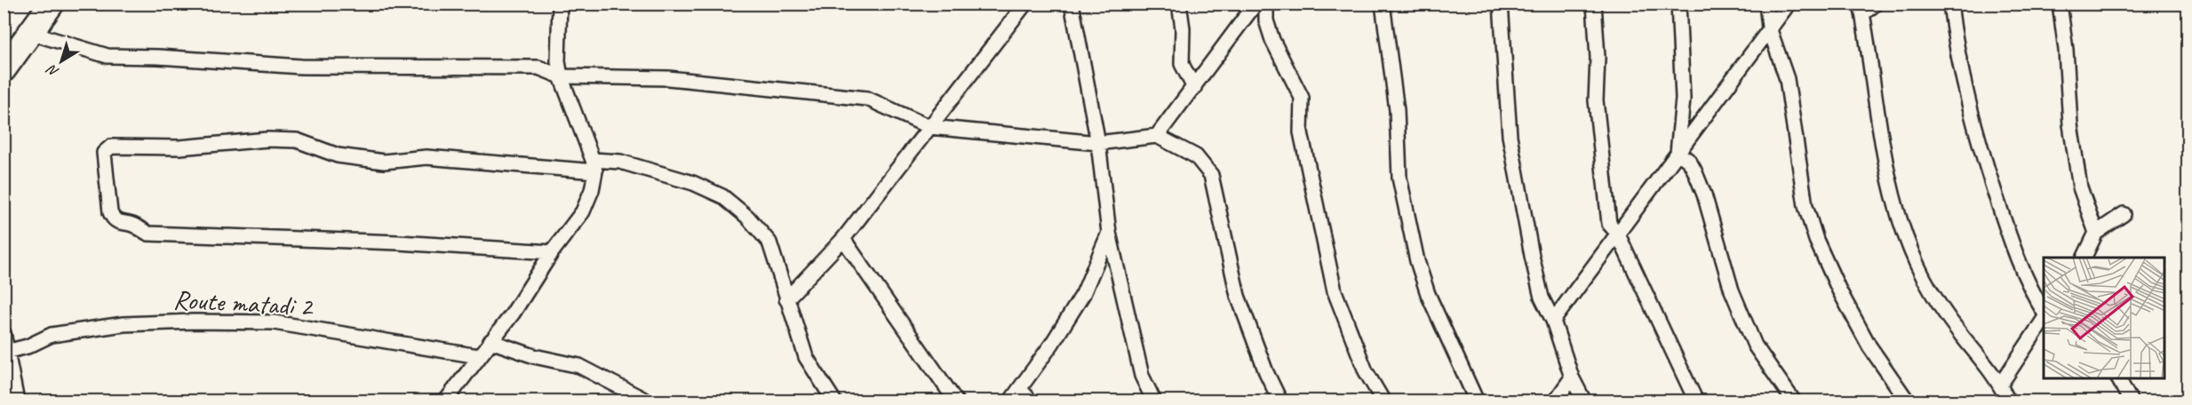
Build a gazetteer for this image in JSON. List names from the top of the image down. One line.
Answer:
{"streets":{"street":["Route matadi 2"]},"north":"bottom left"}
